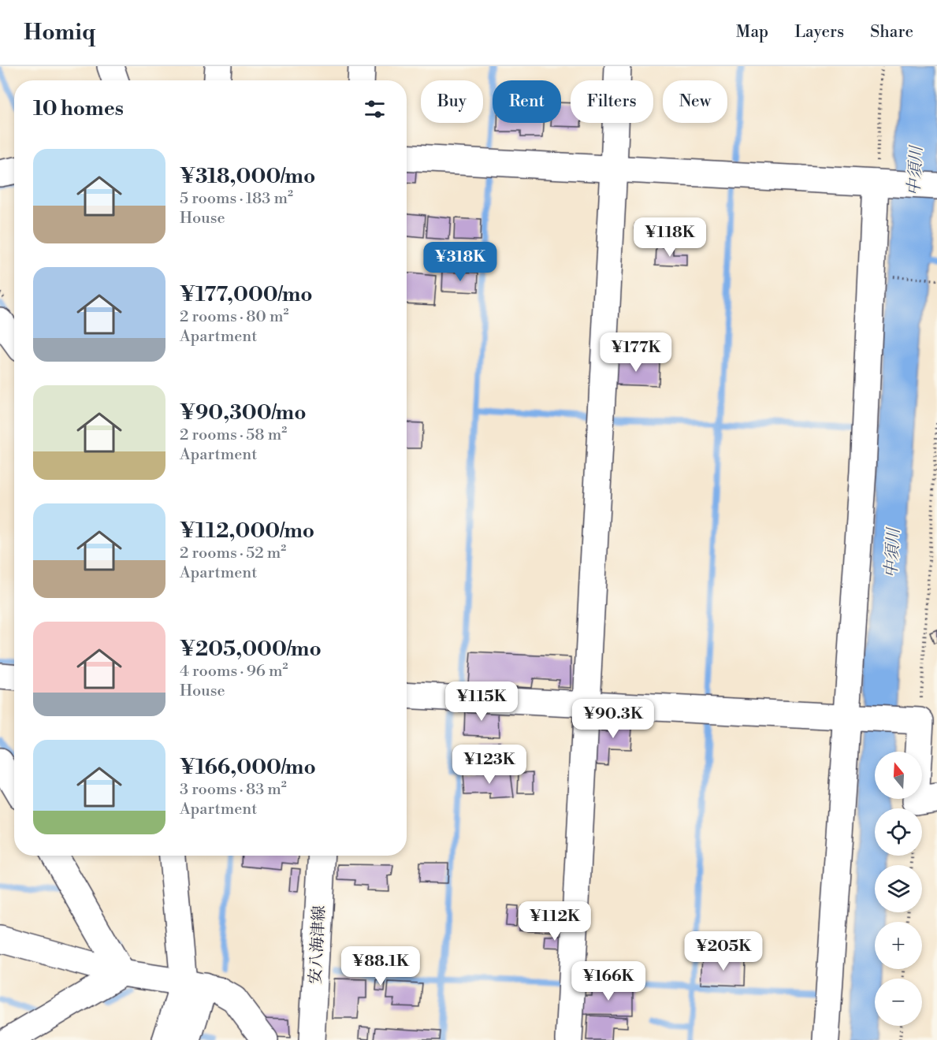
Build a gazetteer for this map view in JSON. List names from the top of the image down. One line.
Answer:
{"streets":{"street":["安八海津線"]},"water":["中須川"],"north":"top","page":{"header":"Homiq","nav":["Map","Layers","Share"],"chip":["Buy","Rent","Filters","New"],"heading":"10 homes","list":[{"name":"¥318,000/mo","note":"5 rooms · 183 m² · House"},{"name":"¥177,000/mo","note":"2 rooms · 80 m² · Apartment"},{"name":"¥90,300/mo","note":"2 rooms · 58 m² · Apartment"},{"name":"¥112,000/mo","note":"2 rooms · 52 m² · Apartment"},{"name":"¥205,000/mo","note":"4 rooms · 96 m² · House"},{"name":"¥166,000/mo","note":"3 rooms · 83 m² · Apartment"}],"price":["¥118K","¥318K","¥177K","¥115K","¥90.3K","¥123K","¥112K","¥205K","¥88.1K","¥166K"],"map_buttons":["+","−"]}}
